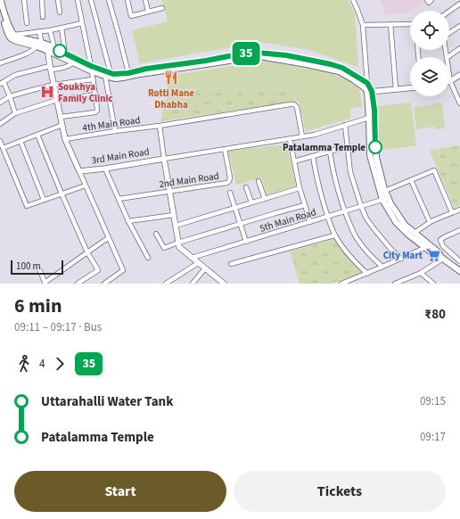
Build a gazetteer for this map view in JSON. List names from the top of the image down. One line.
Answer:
{"streets":{"street":["4th Main Road","3rd Main Road","2nd Main Road","5th Main Road"]},"places":{"restaurant":["Rotti Mane Dhabha"],"hospital":["Soukhya Family Clinic"],"other":["Patalamma Temple"],"supermarket":["City Mart"]},"lines":["bus line 35"],"scale_bar":"100 m","page":{"on_map":"35","scale":"100 m","heading":["6 min","09:11 – 09:17 · Bus","₹80"],"legs":["4","35"],"list":[{"name":"Uttarahalli Water Tank","value":"09:15"},{"name":"Patalamma Temple","value":"09:17"}],"buttons":["Start","Tickets"]}}
